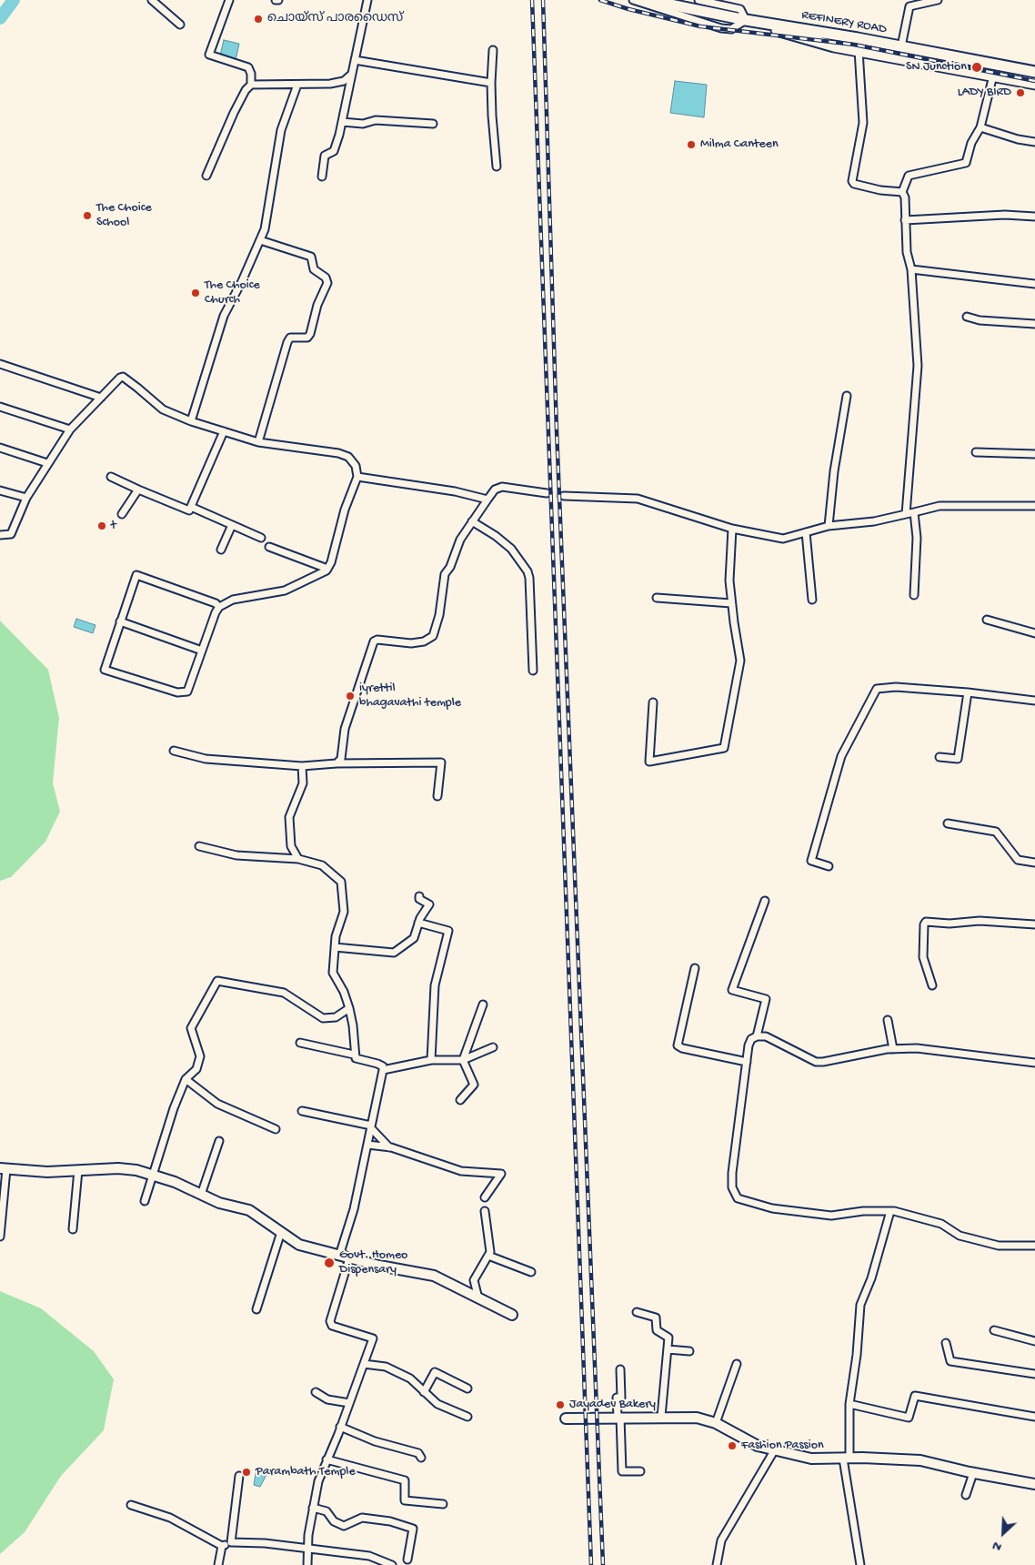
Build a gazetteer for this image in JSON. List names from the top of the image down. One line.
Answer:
{"streets":{"highway":["REFINERY ROAD"]},"places":["ചൊയ്സ് പാരഡൈസ്","SN Junction","LADY BIRD","Milma Canteen","The Choice School","The Choice Church","t","iyrettil bhagavathi temple","Govt. Homeo Dispensary","Jayadev Bakery","Fashion Passion","Parambath Temple"],"north":"bottom left"}
